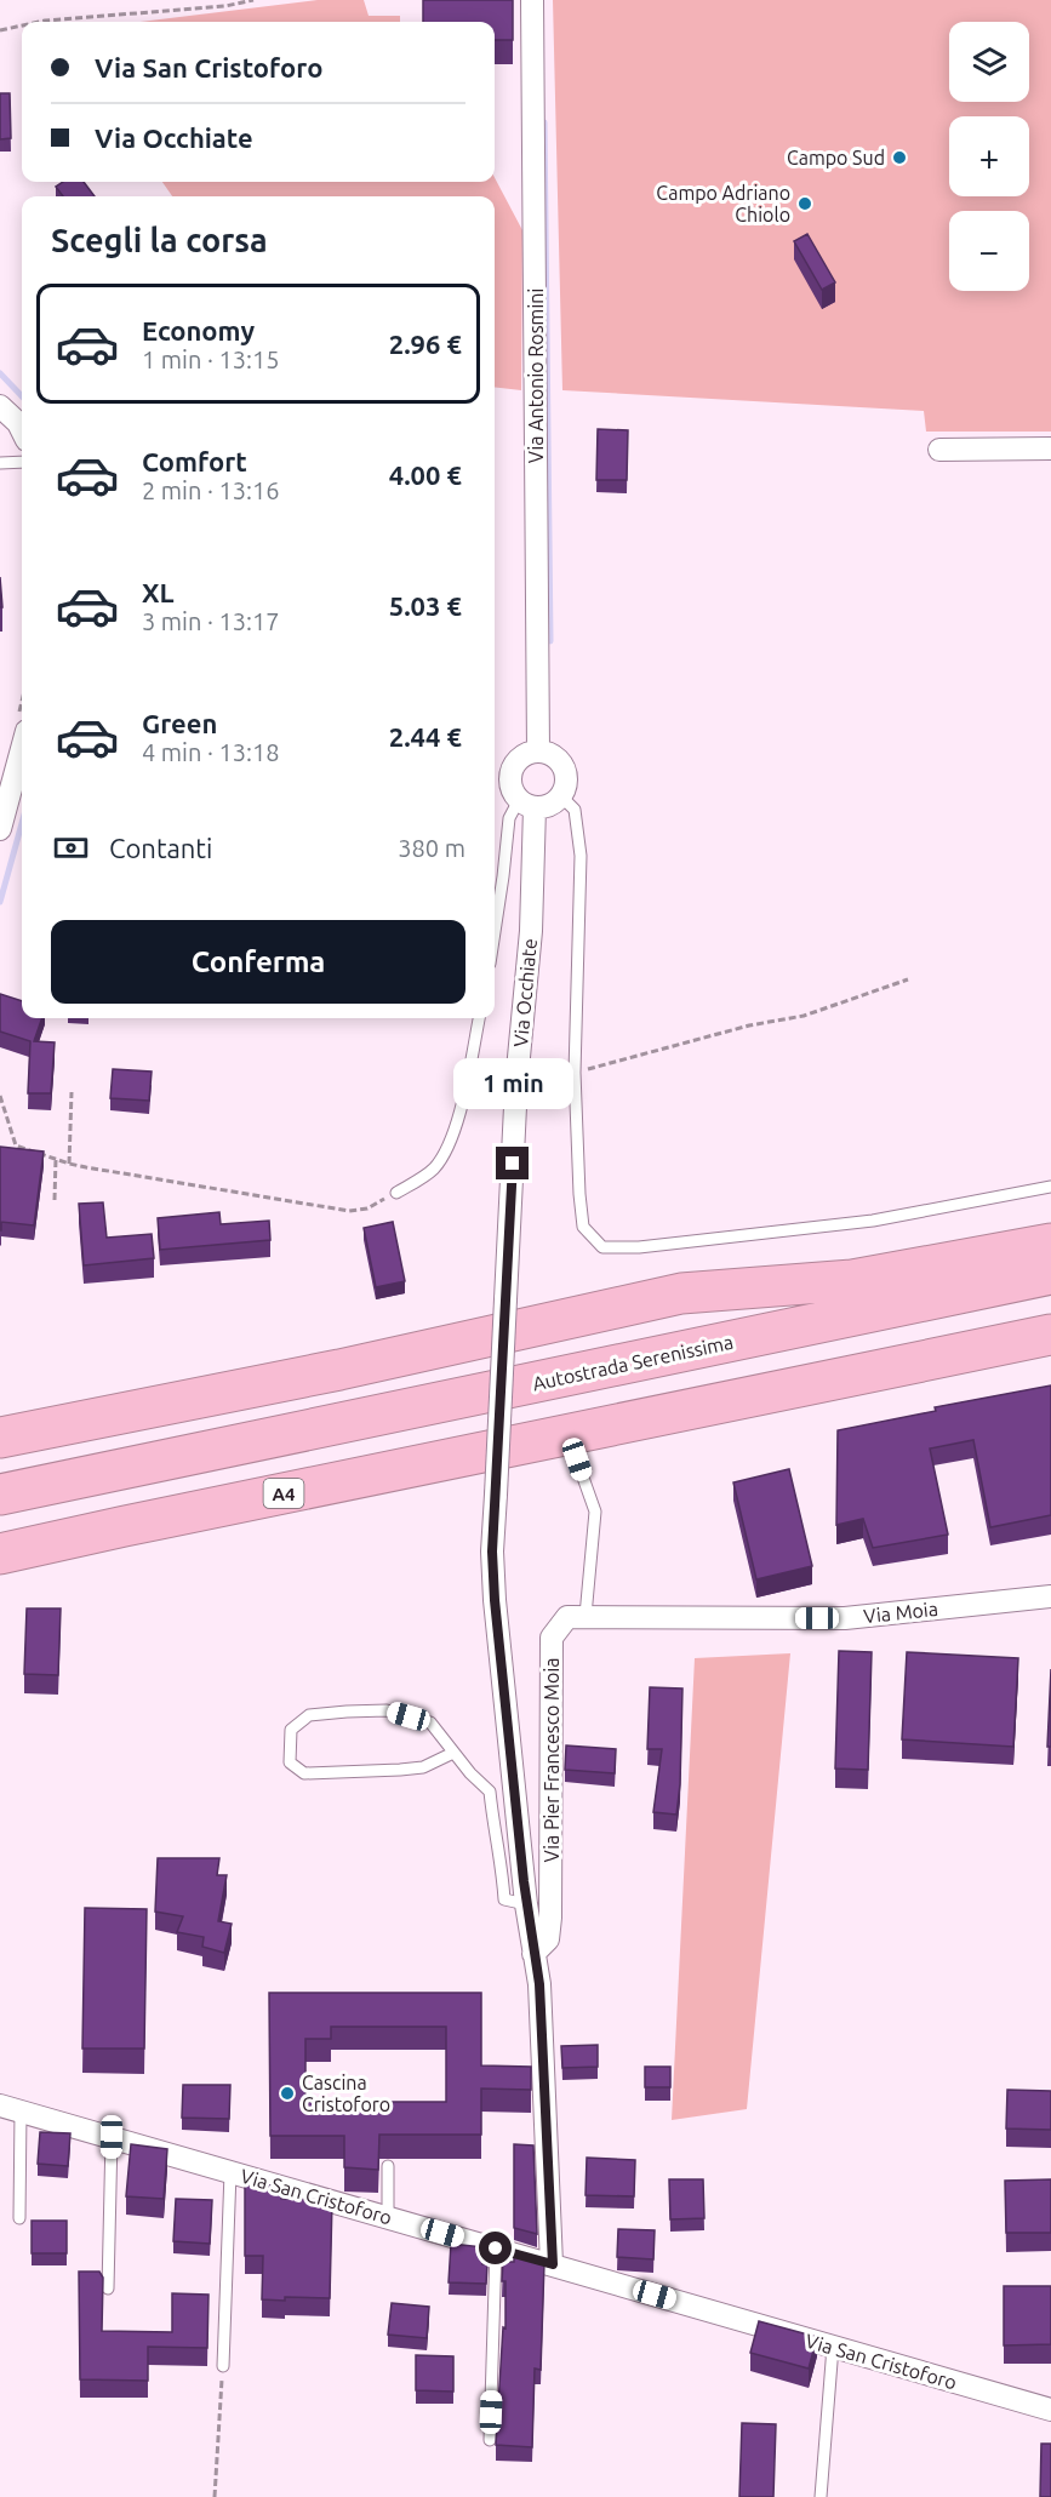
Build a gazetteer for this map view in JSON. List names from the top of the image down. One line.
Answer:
{"streets":{"highway":["Autostrada Serenissima","A4"],"street":["Via Antonio Rosmini","Via Occhiate","Via Moia","Via Pier Francesco Moia","Via San Cristoforo"]},"crossings":[["Via Antonio Rosmini","Via Occhiate"],["Via Occhiate","Via Pier Francesco Moia"],["Via Occhiate","Via San Cristoforo"],["Via Moia","Via Pier Francesco Moia"]],"places":["Campo Sud","Campo Adriano Chiolo","Cascina Cristoforo"],"page":{"map_buttons":["+","−"],"banner":["Via San Cristoforo","Via Occhiate"],"heading":"Scegli la corsa","list":[{"name":"Economy","note":"1 min · 13:15","value":"2.96 €"},{"name":"Comfort","note":"2 min · 13:16","value":"4.00 €"},{"name":"XL","note":"3 min · 13:17","value":"5.03 €"},{"name":"Green","note":"4 min · 13:18","value":"2.44 €"}],"pay":["Contanti","380 m"],"buttons":"Conferma","bubble":"1 min"}}
